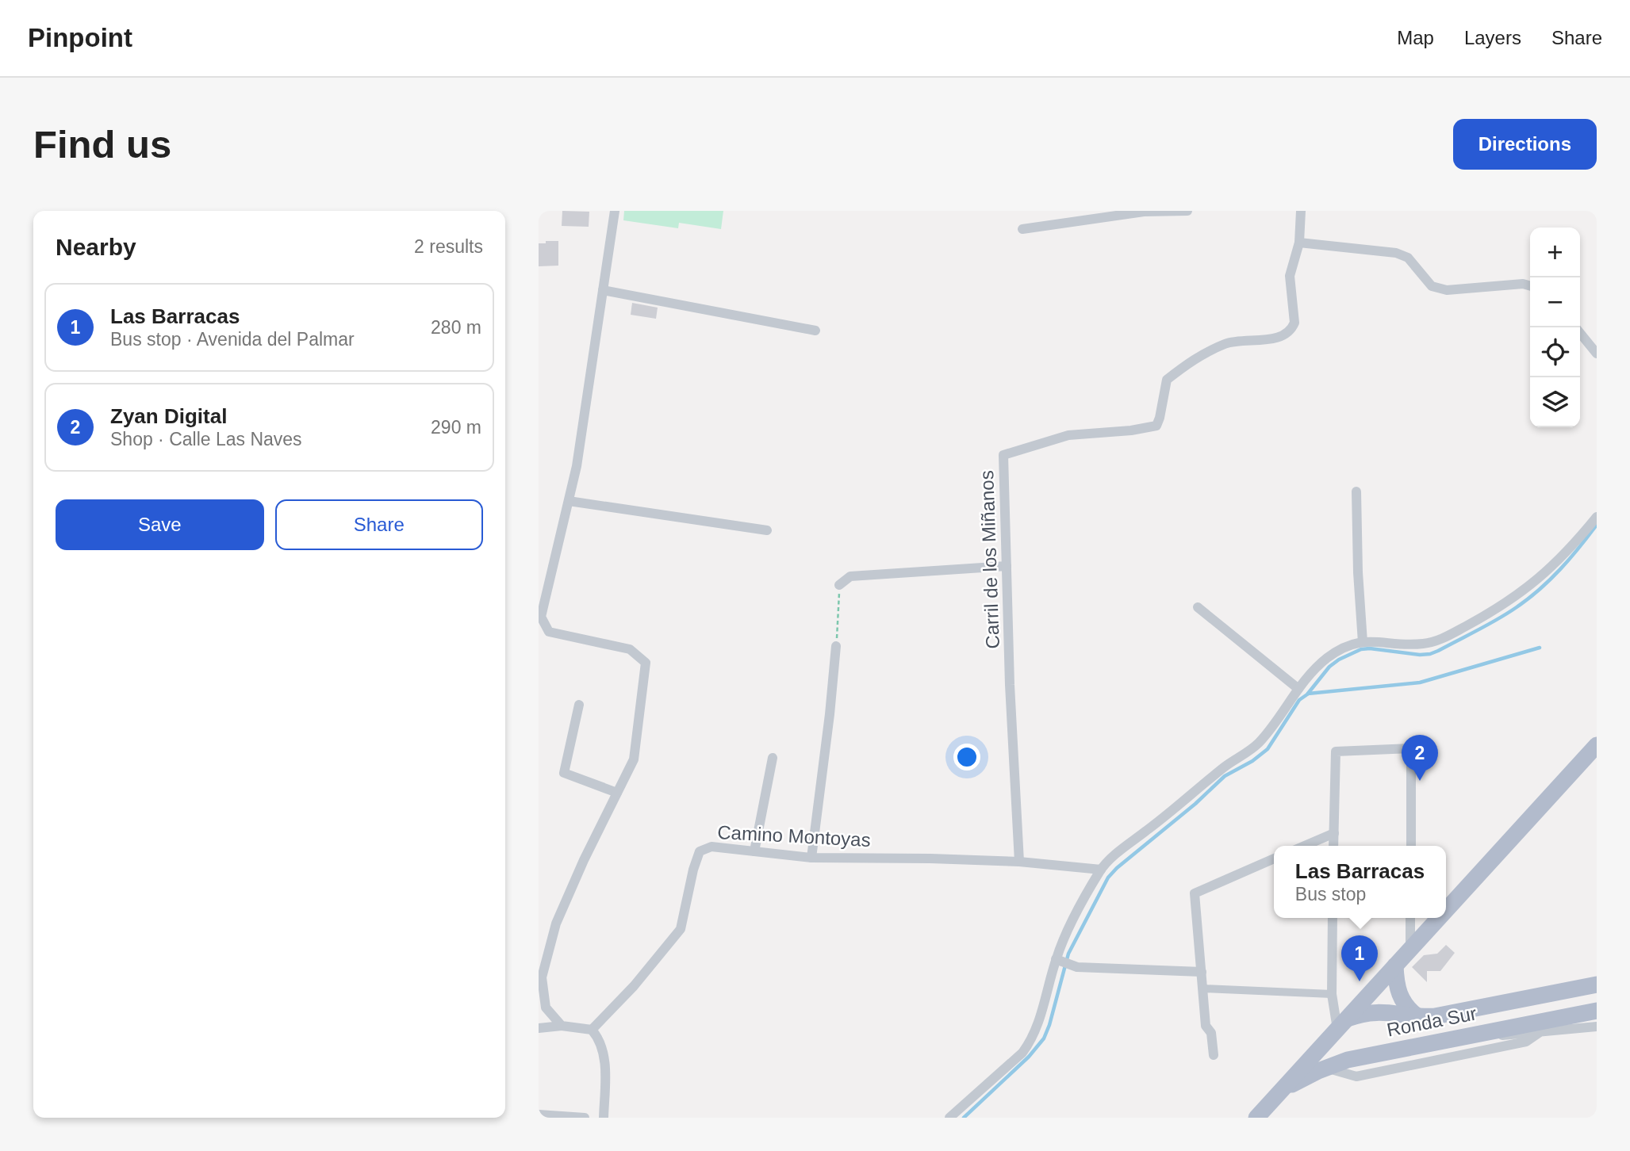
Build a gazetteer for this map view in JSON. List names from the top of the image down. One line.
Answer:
{"streets":{"main road":["Ronda Sur"],"street":["Carril de los Miñanos","Camino Montoyas"]},"crossings":[["Carril de los Miñanos","Camino Montoyas"]],"page":{"header":"Pinpoint","nav":["Map","Layers","Share"],"buttons":["Directions",["Save","Share"]],"title":"Find us","heading":["Nearby","2 results"],"map_buttons":["+","−"],"list":[{"mark":"1","name":"Las Barracas","note":"Bus stop · Avenida del Palmar","value":"280 m"},{"mark":"2","name":"Zyan Digital","note":"Shop · Calle Las Naves","value":"290 m"}],"pins":["2","1"],"popup":["Las Barracas","Bus stop"]}}
